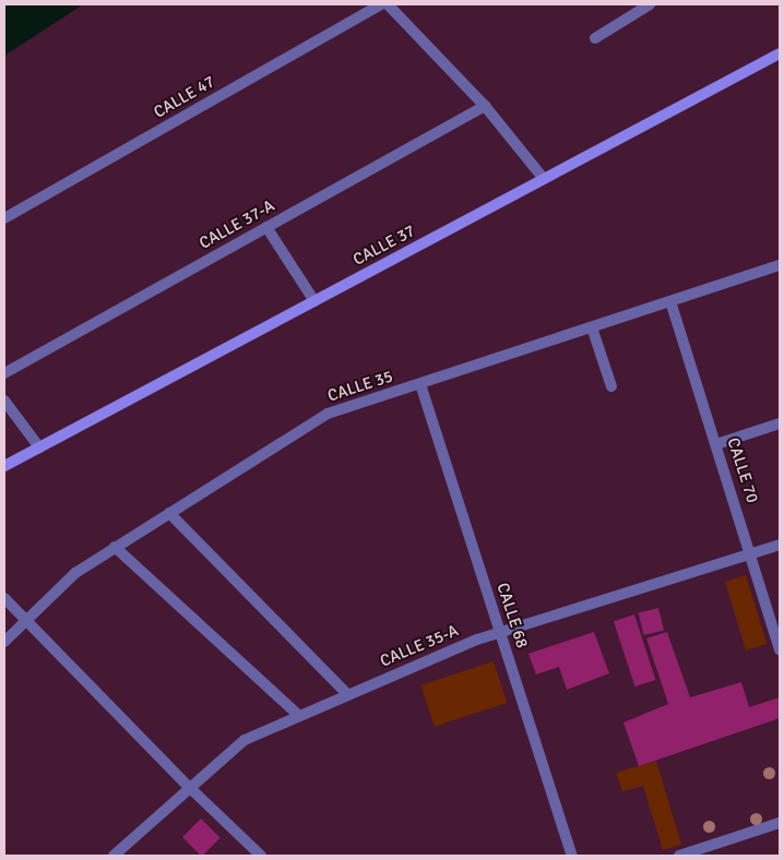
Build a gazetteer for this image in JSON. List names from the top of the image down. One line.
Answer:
{"streets":{"street":["CALLE 47","CALLE 37-A","CALLE 37","CALLE 35","CALLE 70","CALLE 68","CALLE 35-A"]},"crossings":[["CALLE 35","CALLE 70"],["CALLE 35","CALLE 68"],["CALLE 70","CALLE 35-A"],["CALLE 68","CALLE 35-A"]]}
